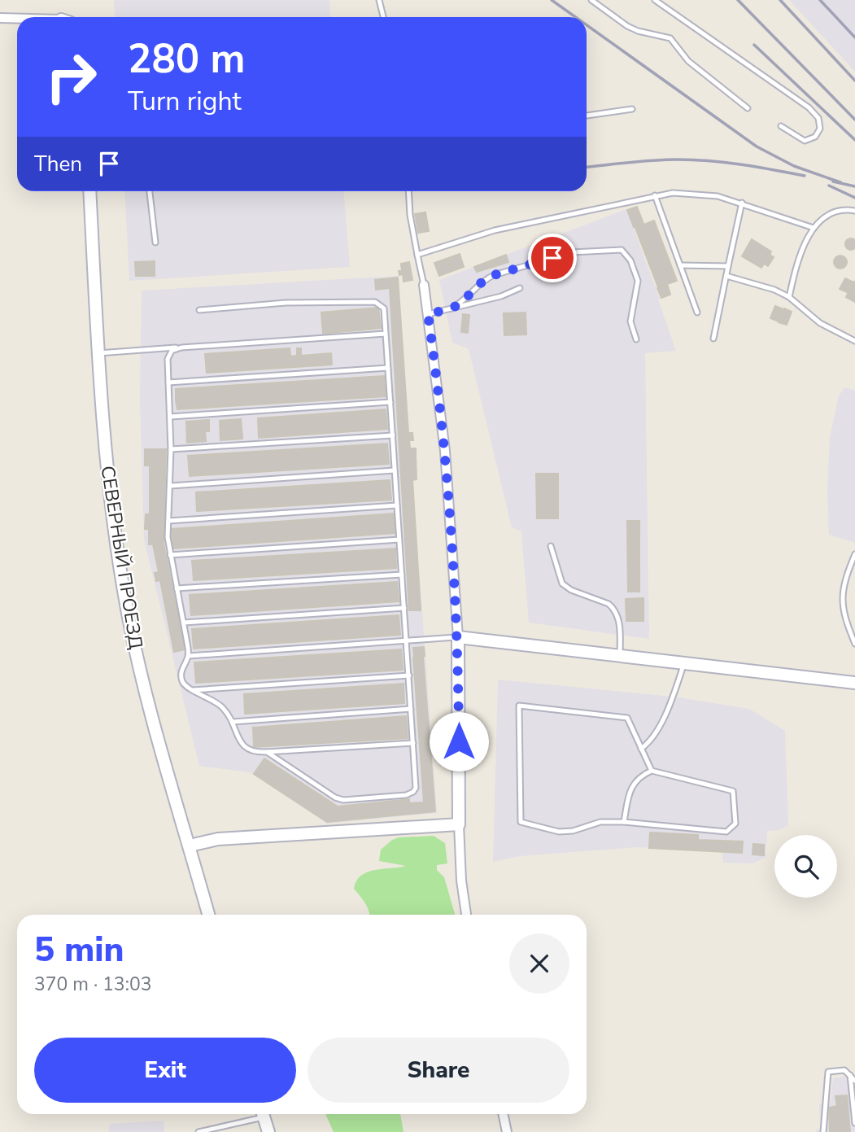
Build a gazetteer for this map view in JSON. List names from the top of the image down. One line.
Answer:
{"streets":{"street":["СЕВЕРНЫЙ ПРОЕЗД"]},"page":{"turn":["280 m","Turn right"],"then":"Then","heading":["5 min","370 m · 13:03"],"buttons":["Exit","Share"]}}
